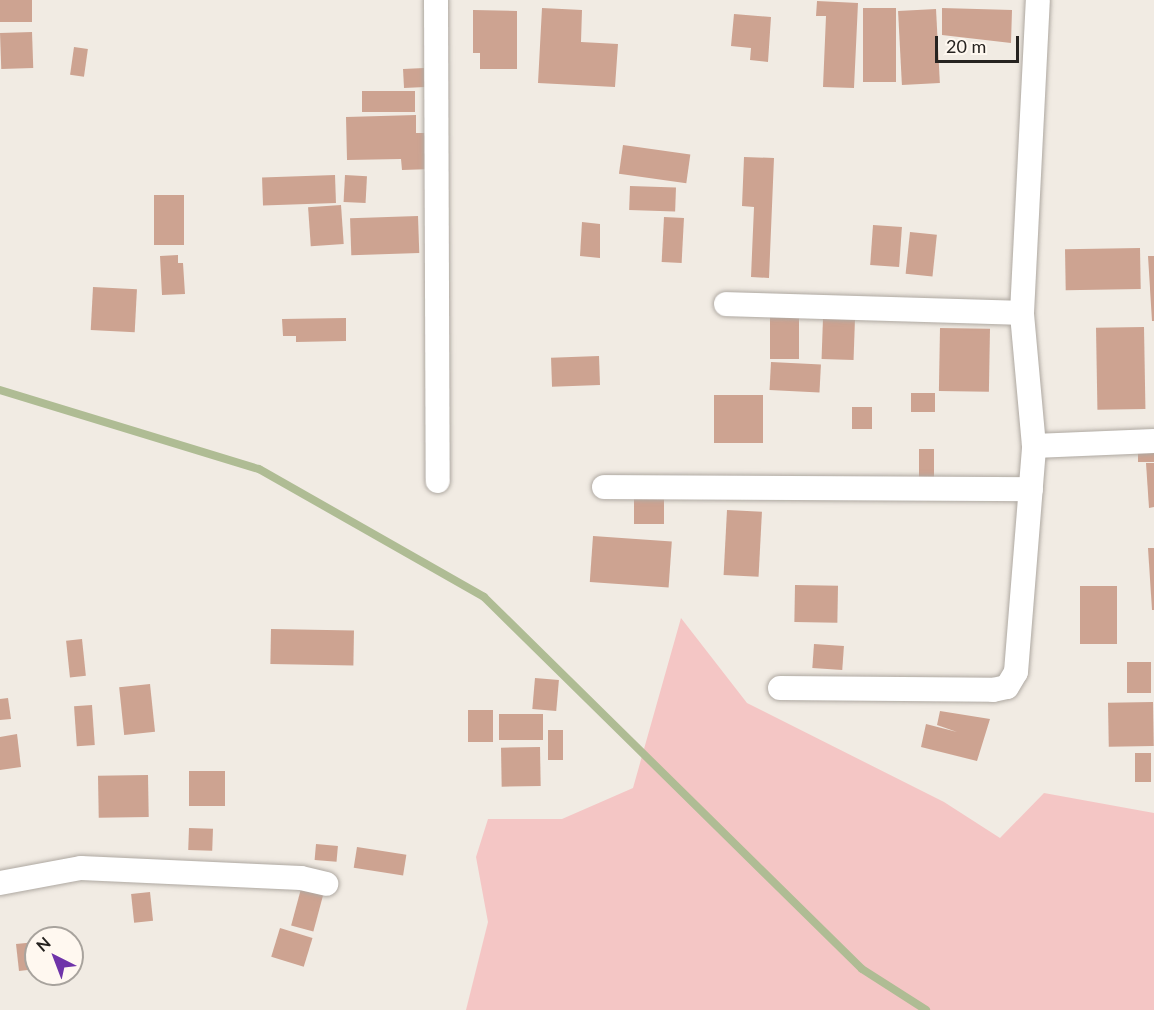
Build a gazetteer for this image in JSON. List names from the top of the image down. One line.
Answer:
{"scale_bar":"20 m","north":"top left"}
